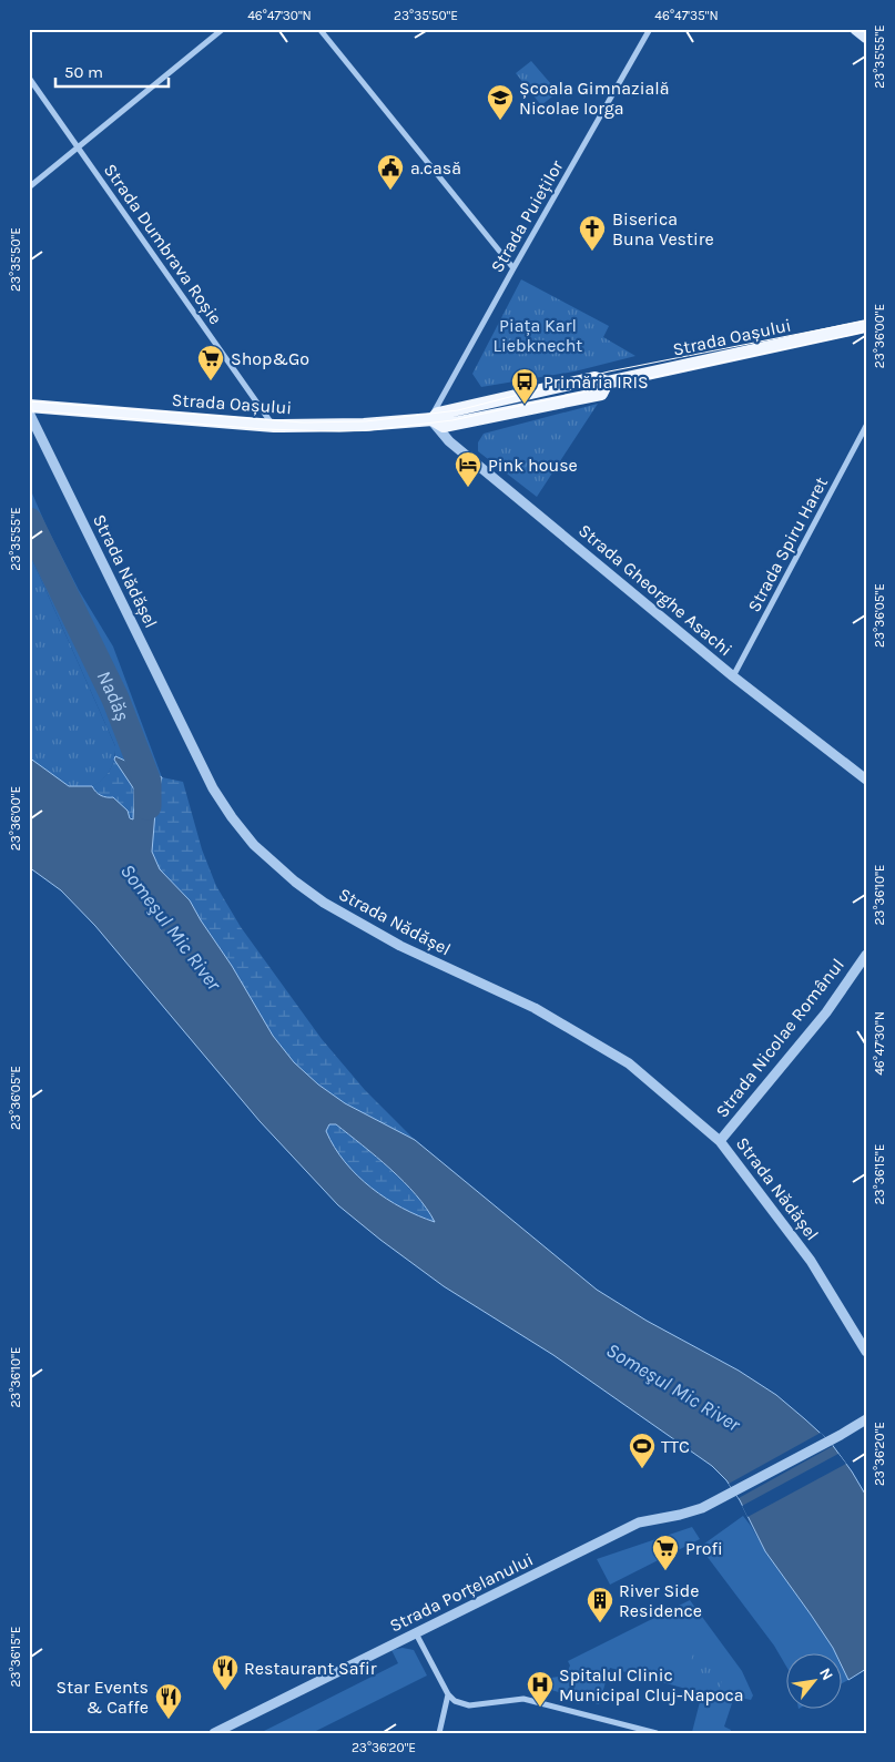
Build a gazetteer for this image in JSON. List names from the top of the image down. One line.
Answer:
{"streets":{"main road":["Strada Oașului"],"street":["Strada Puieților","Strada Dumbrava Roșie","Strada Spiru Haret","Strada Nădășel","Strada Gheorghe Asachi","Strada Nicolae Românul","Strada Porțelanului"]},"crossings":[["Strada Puieților","Strada Oașului"],["Strada Puieților","Strada Gheorghe Asachi"],["Strada Dumbrava Roșie","Strada Oașului"],["Strada Oașului","Strada Gheorghe Asachi"],["Strada Spiru Haret","Strada Gheorghe Asachi"],["Strada Nădășel","Strada Nicolae Românul"]],"water":["Nadăș","Someşul Mic River"],"parks":["Piața Karl Liebknecht"],"places":{"school or university":["Școala Gimnazială Nicolae Iorga"],"public building":["a.casă"],"church":["Biserica Buna Vestire"],"supermarket":["Shop&Go","Profi"],"bus stop":["Primăria IRIS"],"hotel":["Pink house"],"sports":["TTC"],"building":["River Side Residence"],"restaurant":["Restaurant Safir","Star Events & Caffe"],"hospital":["Spitalul Clinic Municipal Cluj-Napoca"]},"scale_bar":"50 m","north":"top right","coordinates":["46°47'30\"N","23°35'50\"E","46°47'35\"N","23°35'55\"E","23°36'00\"E","23°36'05\"E","23°36'10\"E","23°36'15\"E","23°36'20\"E"]}
